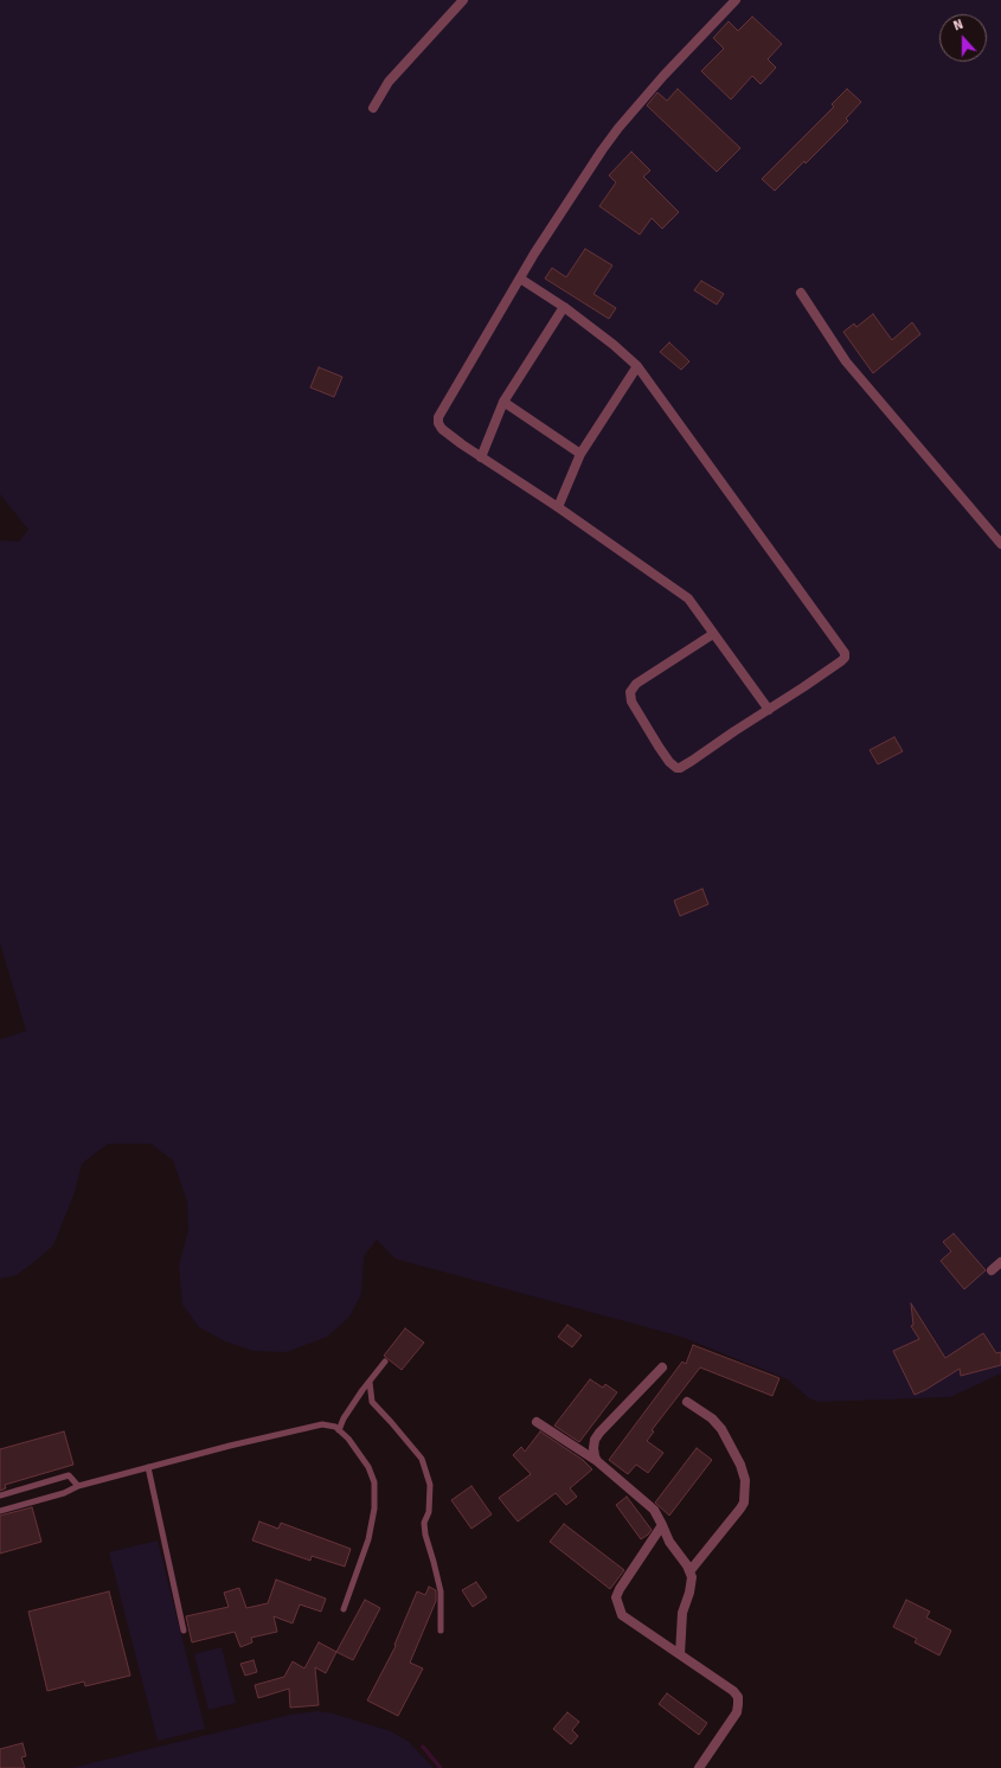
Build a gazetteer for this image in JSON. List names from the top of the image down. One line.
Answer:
{"north":"top"}
